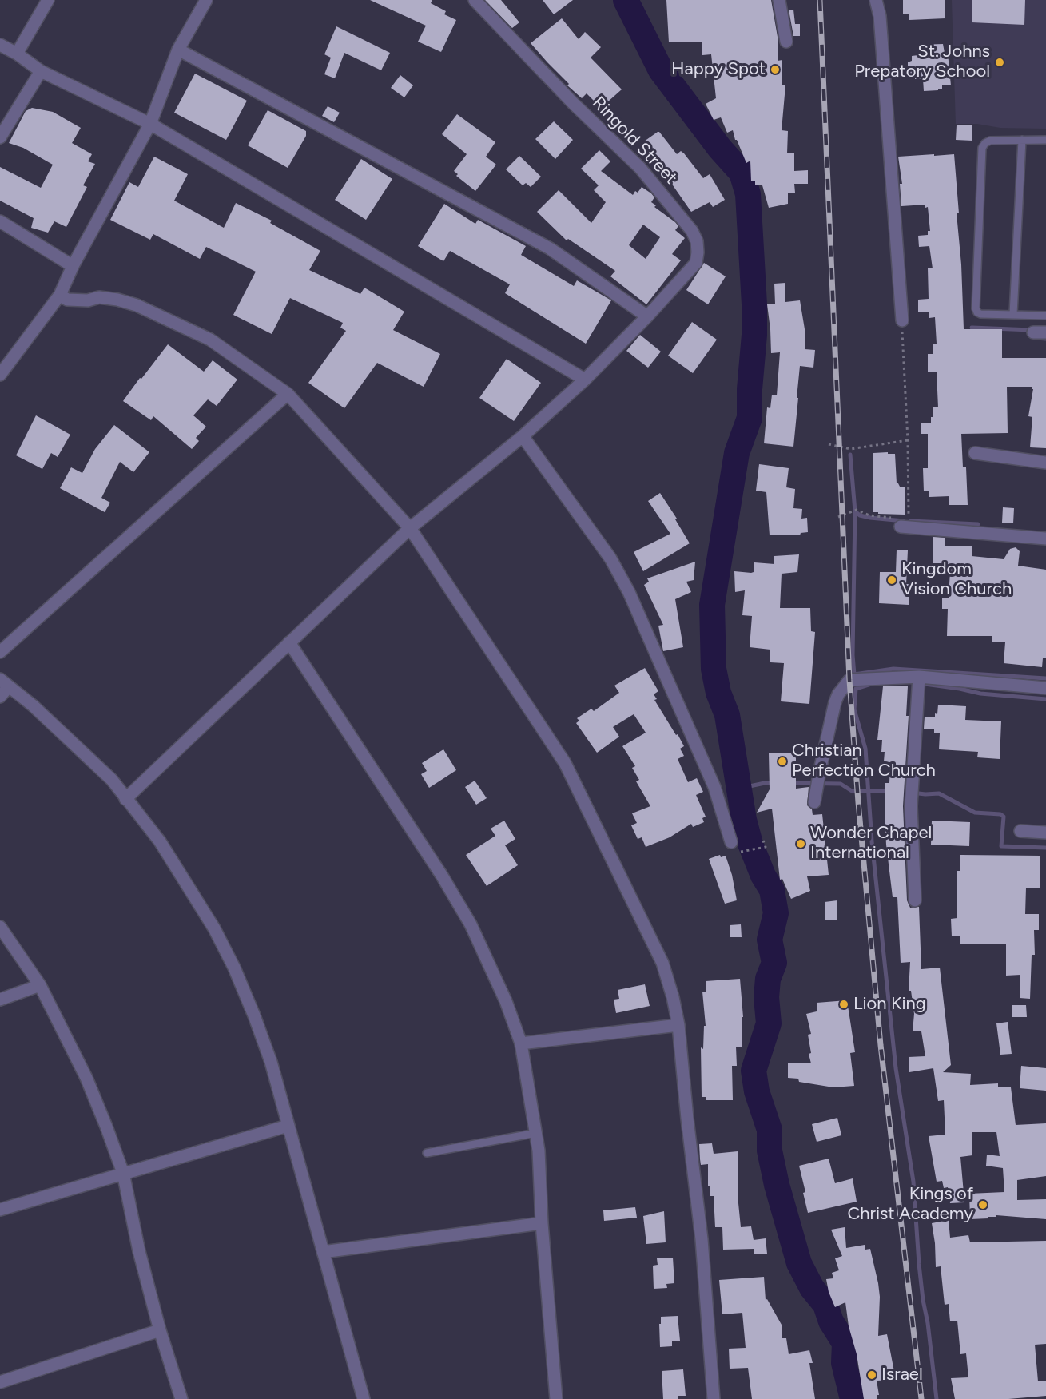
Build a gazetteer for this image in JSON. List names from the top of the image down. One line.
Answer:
{"streets":{"street":["Ringold Street"]},"places":["St. Johns Prepatory School","Happy Spot","Kingdom Vision Church","Christian Perfection Church","Wonder Chapel International","Lion King","Kings of Christ Academy","Israel"]}
